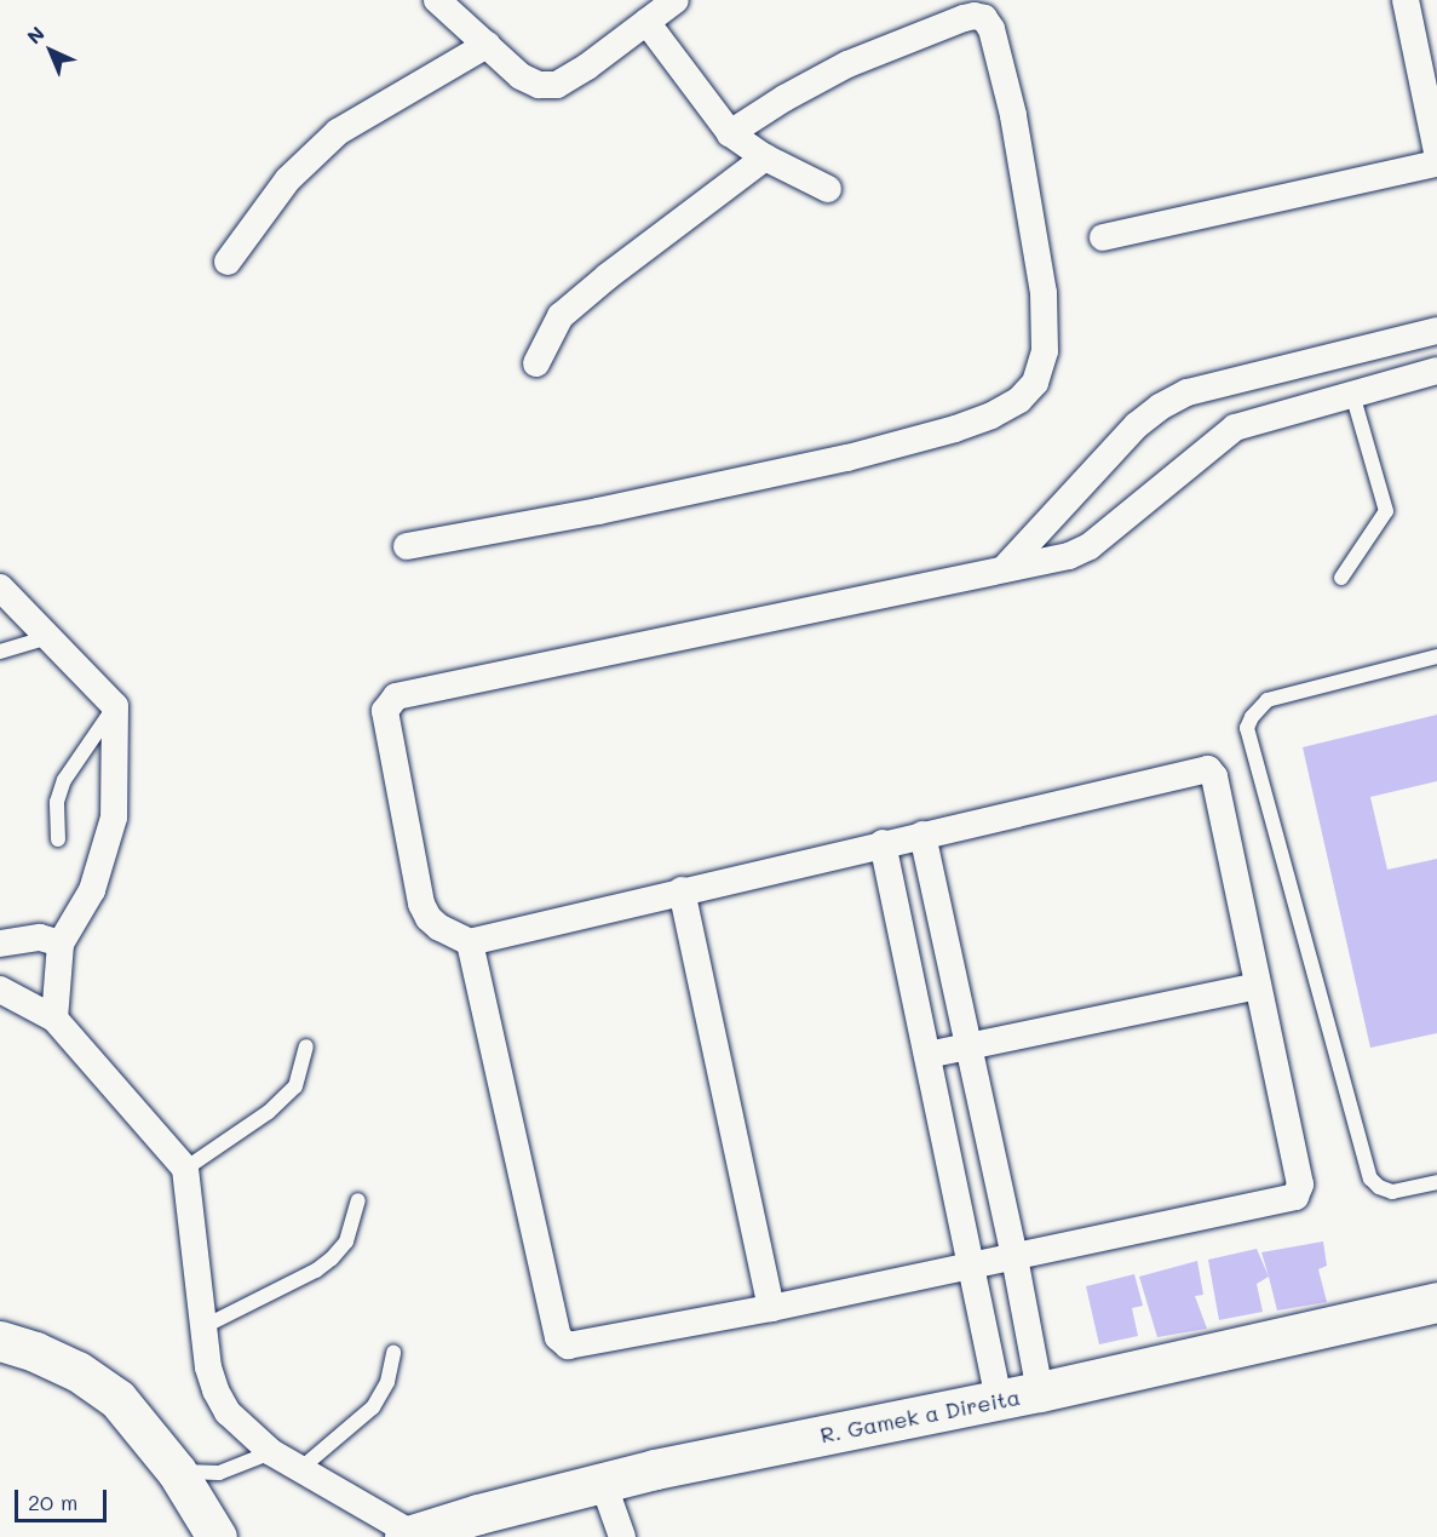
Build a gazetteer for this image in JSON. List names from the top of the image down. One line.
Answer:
{"streets":{"main road":["R. Gamek a Direita"]},"scale_bar":"20 m","north":"top left"}
